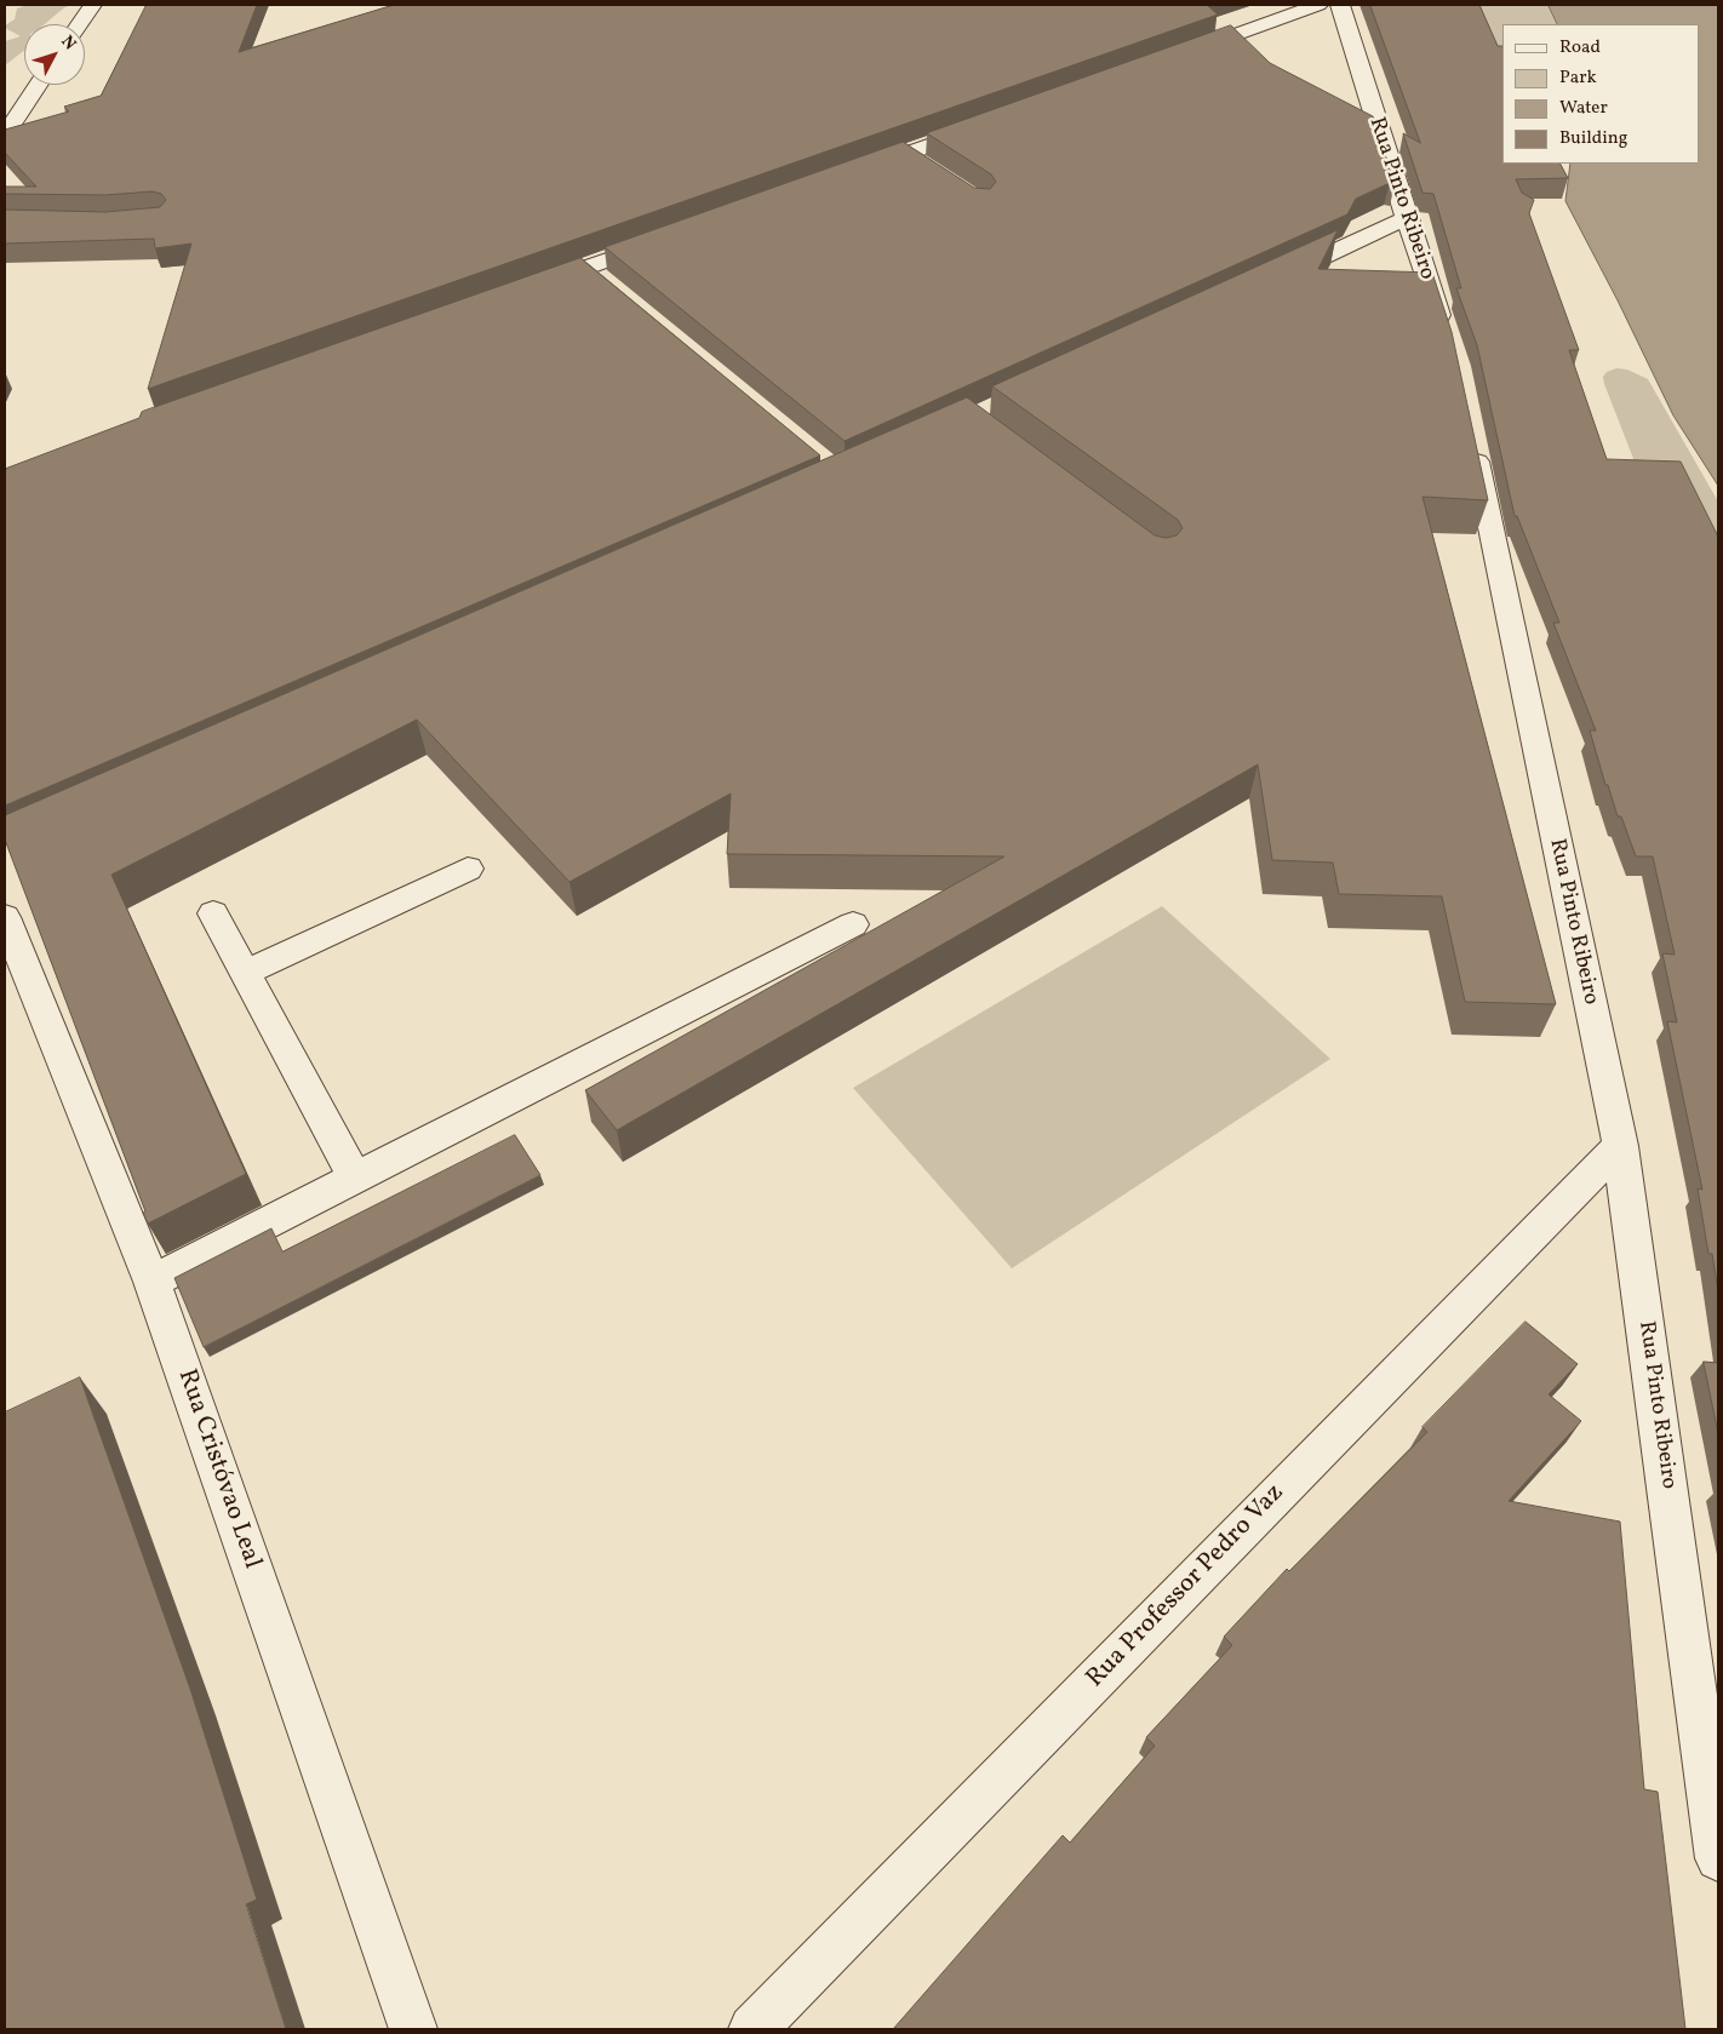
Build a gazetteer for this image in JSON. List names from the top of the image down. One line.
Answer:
{"streets":{"street":["Rua Pinto Ribeiro","Rua Cristóvao Leal","Rua Professor Pedro Vaz"]},"crossings":[["Rua Pinto Ribeiro","Rua Professor Pedro Vaz"]],"legend":["Road","Park","Water","Building"],"north":"top right"}
